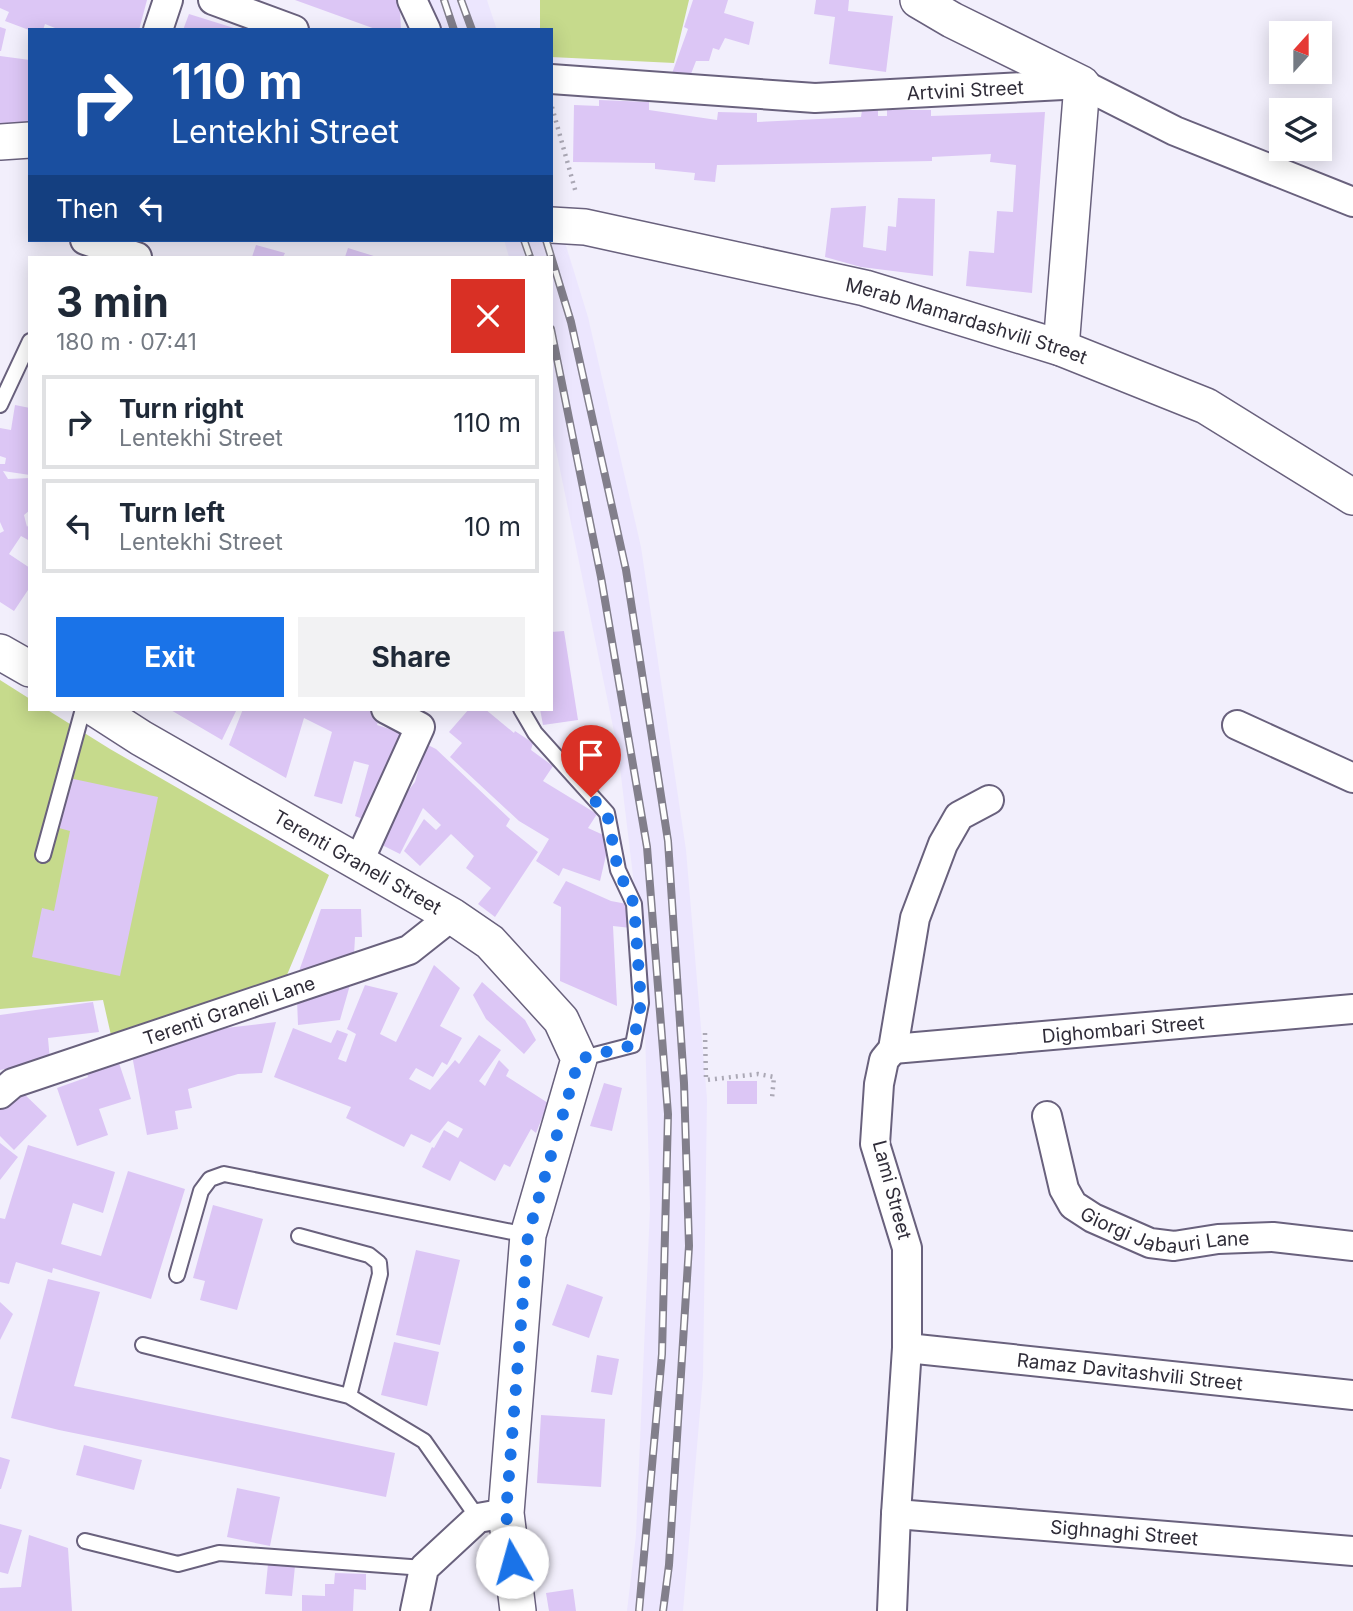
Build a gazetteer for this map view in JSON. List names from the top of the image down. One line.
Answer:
{"streets":{"street":["Artvini Street","Merab Mamardashvili Street","Terenti Graneli Street","Terenti Graneli Lane","Dighombari Street","Lami Street","Giorgi Jabauri Lane","Ramaz Davitashvili Street","Sighnaghi Street"]},"crossings":[["Terenti Graneli Street","Terenti Graneli Lane"],["Dighombari Street","Lami Street"],["Lami Street","Ramaz Davitashvili Street"],["Lami Street","Sighnaghi Street"]],"north":"top","page":{"turn":["110 m","Lentekhi Street"],"then":"Then","heading":["3 min","180 m · 07:41"],"list":[{"name":"Turn right","note":"Lentekhi Street","value":"110 m"},{"name":"Turn left","note":"Lentekhi Street","value":"10 m"}],"buttons":["Exit","Share"]}}
